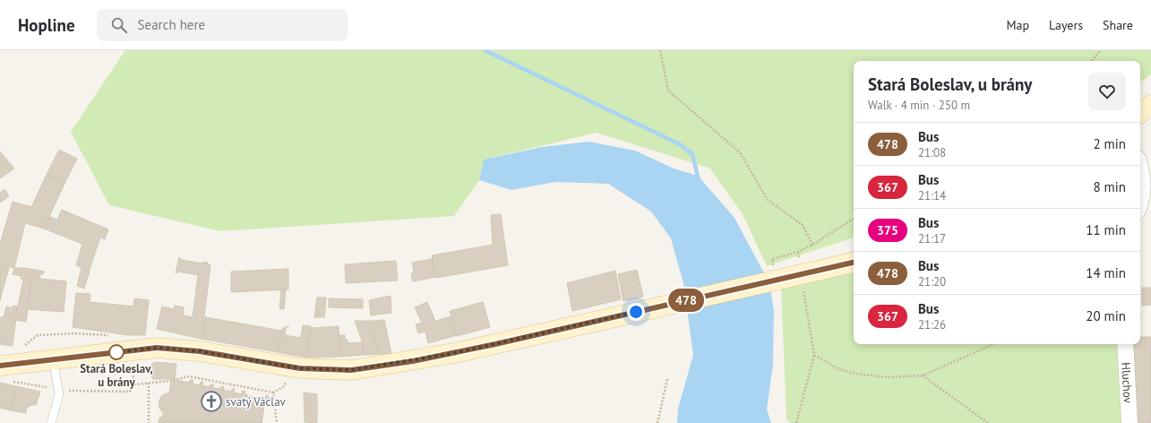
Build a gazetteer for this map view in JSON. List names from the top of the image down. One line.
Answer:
{"streets":{"street":["Hluchov"]},"places":{"other":["Stará Boleslav, u brány"],"church":["svatý Václav"]},"lines":["bus line 478"],"page":{"header":"Hopline","search":"Search here","nav":["Map","Layers","Share"],"on_map":"478","heading":["Stará Boleslav, u brány","Walk · 4 min · 250 m"],"list":[{"mark":"478","name":"Bus","note":"21:08","value":"2 min"},{"mark":"367","name":"Bus","note":"21:14","value":"8 min"},{"mark":"375","name":"Bus","note":"21:17","value":"11 min"},{"mark":"478","name":"Bus","note":"21:20","value":"14 min"},{"mark":"367","name":"Bus","note":"21:26","value":"20 min"}]}}
